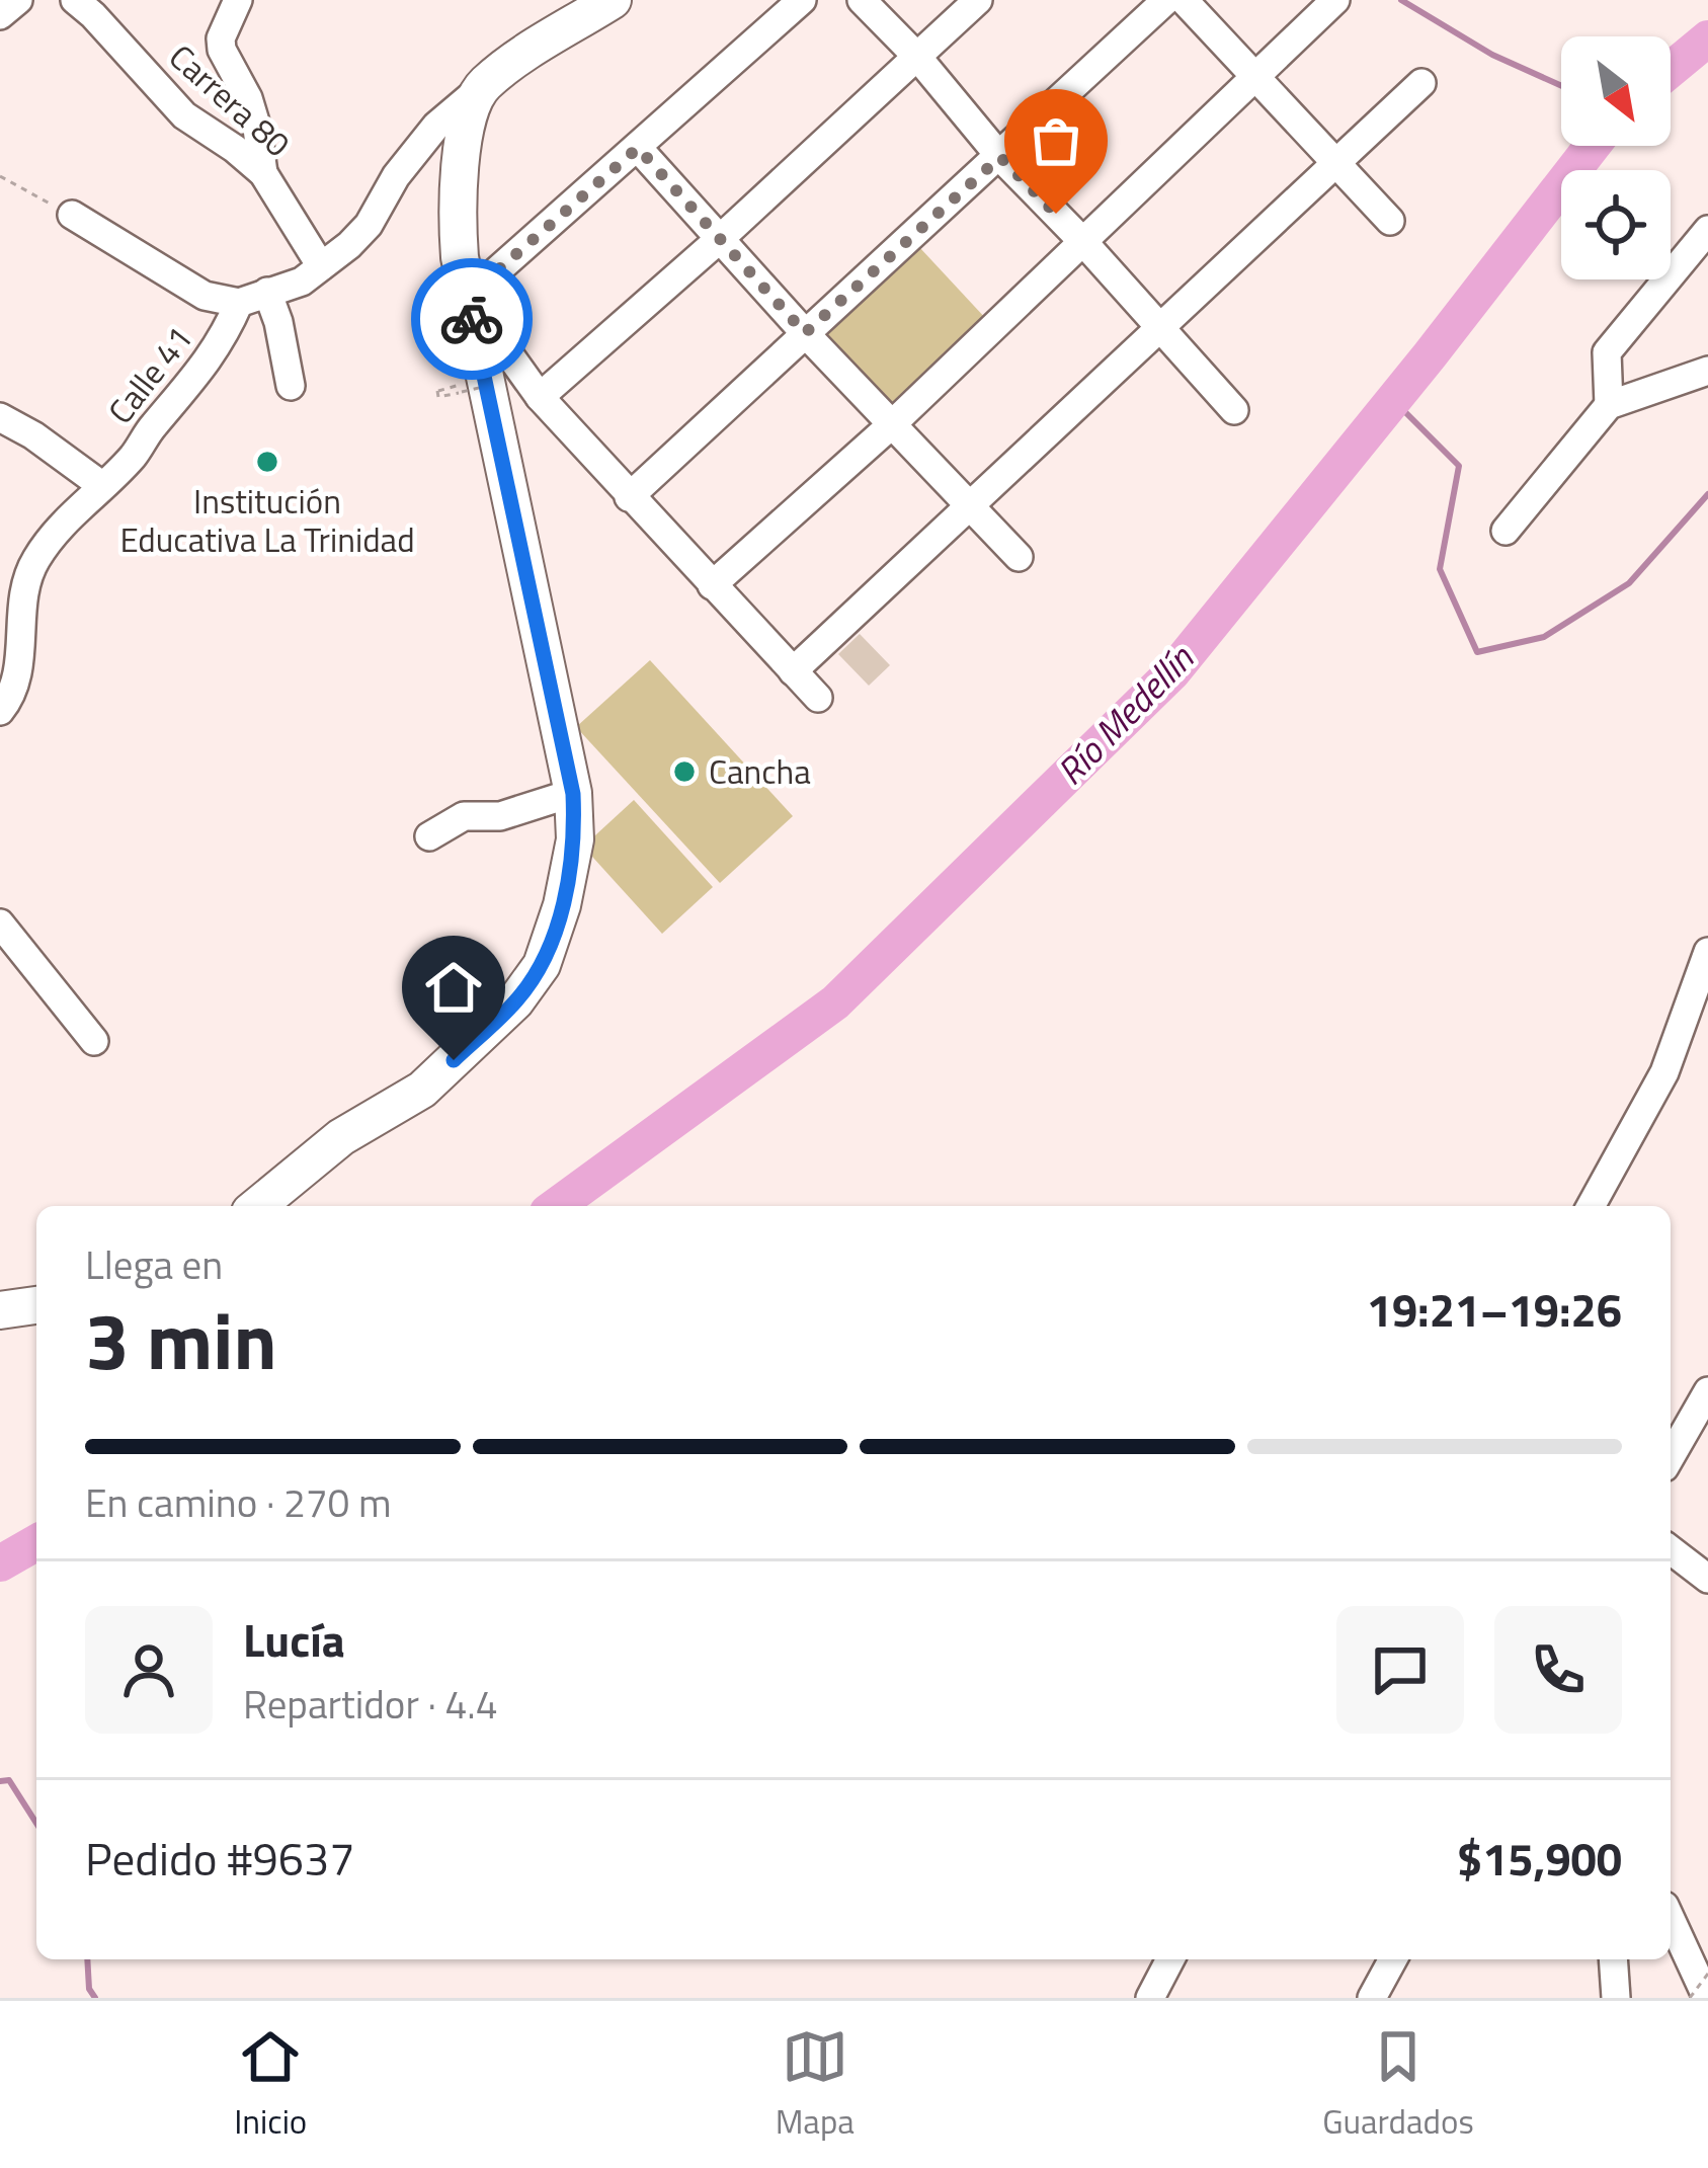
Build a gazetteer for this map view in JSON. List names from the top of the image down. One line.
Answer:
{"streets":{"street":["Carrera 80","Calle 41"]},"water":["Río Medellín"],"places":["Institución Educativa La Trinidad","Cancha"],"north":"bottom right","page":{"heading":["3 min","Llega en","19:21–19:26"],"panel":["Lucía","Repartidor · 4.4","Pedido #9637","$15,900"],"bar":"En camino · 270 m","tabs":["Inicio","Mapa","Guardados"]}}
